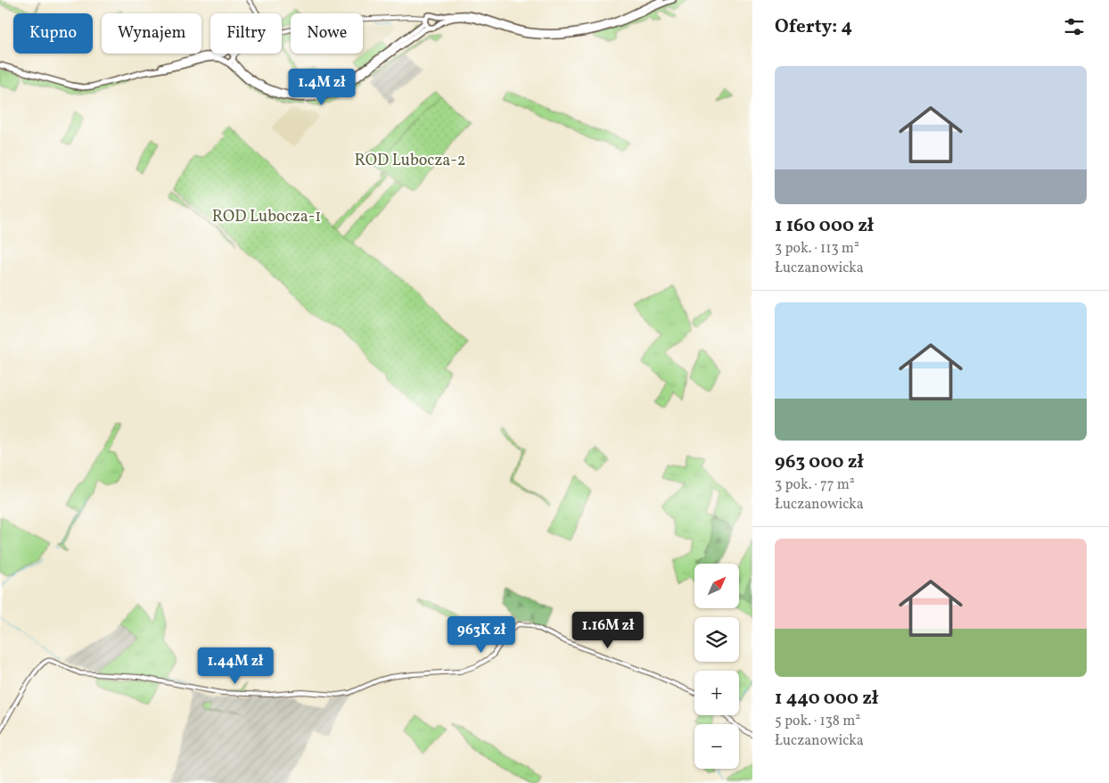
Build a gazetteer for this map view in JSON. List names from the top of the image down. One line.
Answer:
{"parks":["ROD Lubocza-2","ROD Lubocza-1"],"north":"top right","page":{"heading":"Oferty: 4","chip":["Kupno","Wynajem","Filtry","Nowe"],"list":[{"name":"1 160 000 zł","note":"3 pok. · 113 m² · Łuczanowicka"},{"name":"963 000 zł","note":"3 pok. · 77 m² · Łuczanowicka"},{"name":"1 440 000 zł","note":"5 pok. · 138 m² · Łuczanowicka"}],"price":["1.4M zł","1.16M zł","963K zł","1.44M zł"],"map_buttons":["+","−"]}}
